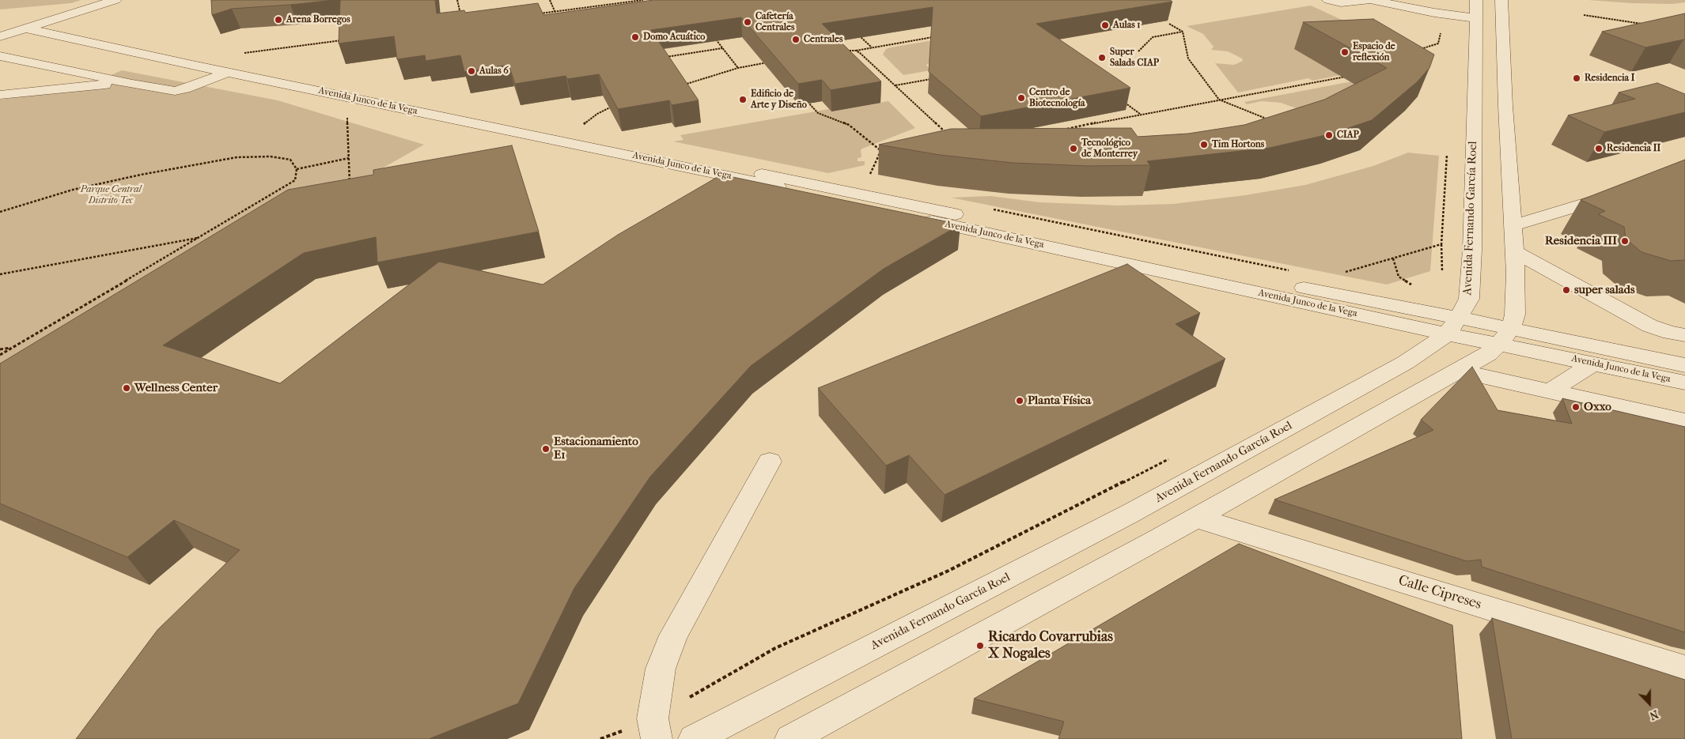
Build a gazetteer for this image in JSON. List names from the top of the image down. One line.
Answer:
{"streets":{"street":["Avenida Junco de la Vega","Avenida Fernando García Roel","Calle Cipreses"]},"crossings":[["Avenida Junco de la Vega","Avenida Fernando García Roel"]],"parks":["Parque Central Distrito Tec"],"places":["Arena Borregos","Cafetería Centrales","Aulas 1","Domo Acuático","Centrales","Espacio de reflexión","Super Salads CIAP","Aulas 6","Residencia I","Centro de Biotecnología","Edificio de Arte y Diseño","CIAP","Tim Hortons","Tecnológico de Monterrey","Residencia II","Residencia III","super salads","Wellness Center","Planta Física","Oxxo","Estacionamiento E1","Ricardo Covarrubias X Nogales"],"north":"bottom"}
